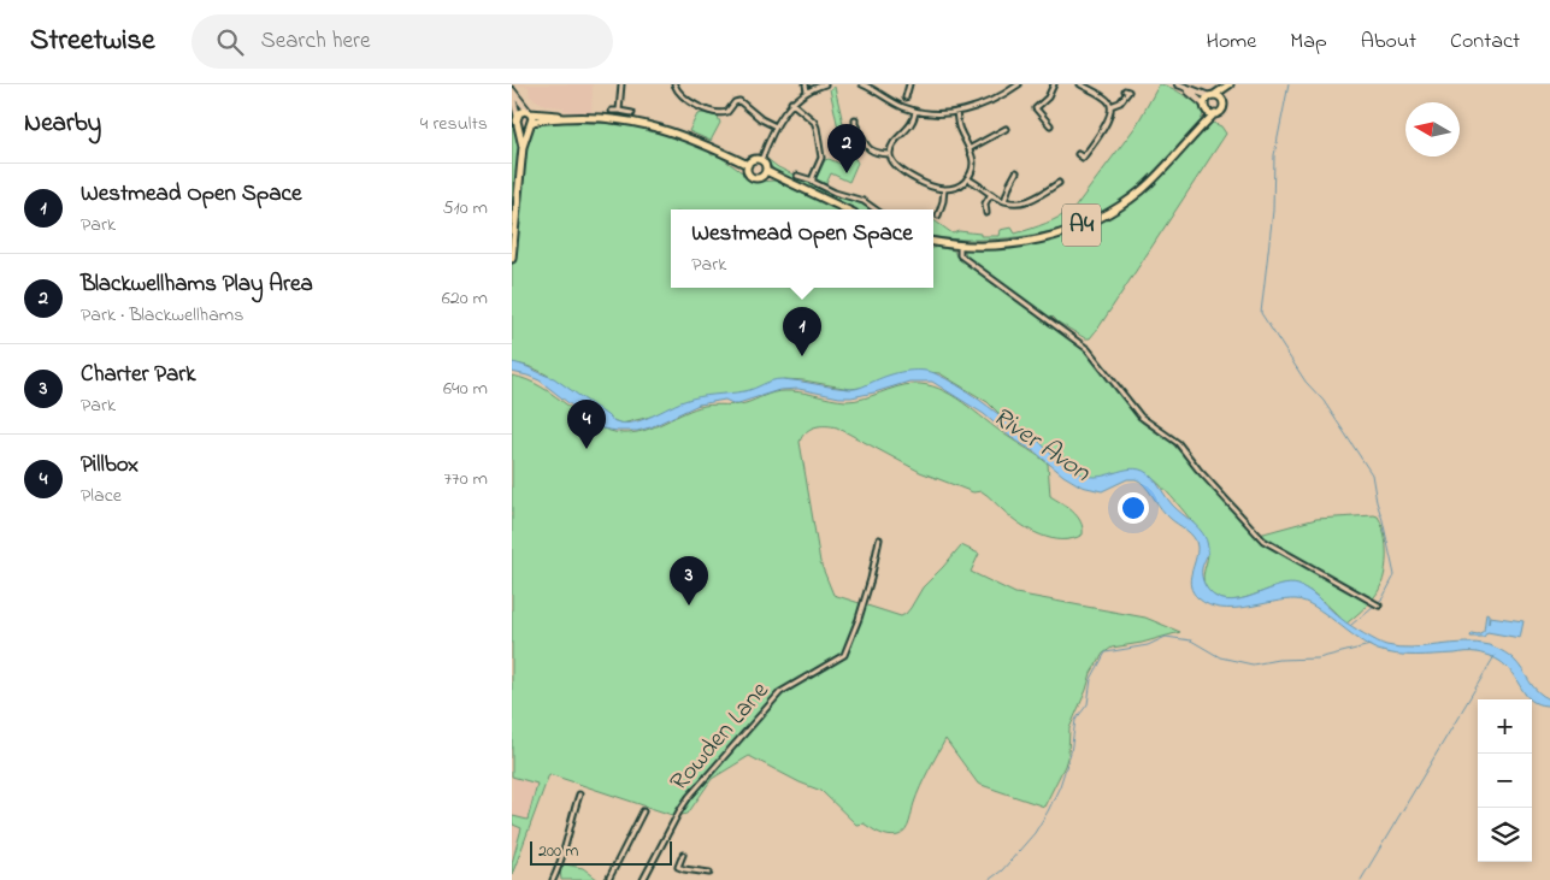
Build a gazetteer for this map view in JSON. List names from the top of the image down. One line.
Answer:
{"streets":{"main road":["A4"],"street":["Rowden Lane"]},"water":["River Avon"],"scale_bar":"200 m","north":"left","page":{"header":"Streetwise","search":"Search here","nav":["Home","Map","About","Contact"],"heading":["Nearby","4 results"],"pins":["2","1","4","3"],"list":[{"mark":"1","name":"Westmead Open Space","note":"Park","value":"510 m"},{"mark":"2","name":"Blackwellhams Play Area","note":"Park · Blackwellhams","value":"620 m"},{"mark":"3","name":"Charter Park","note":"Park","value":"640 m"},{"mark":"4","name":"Pillbox","note":"Place","value":"770 m"}],"popup":["Westmead Open Space","Park"],"map_buttons":["+","−"],"scale":"200 m"}}
